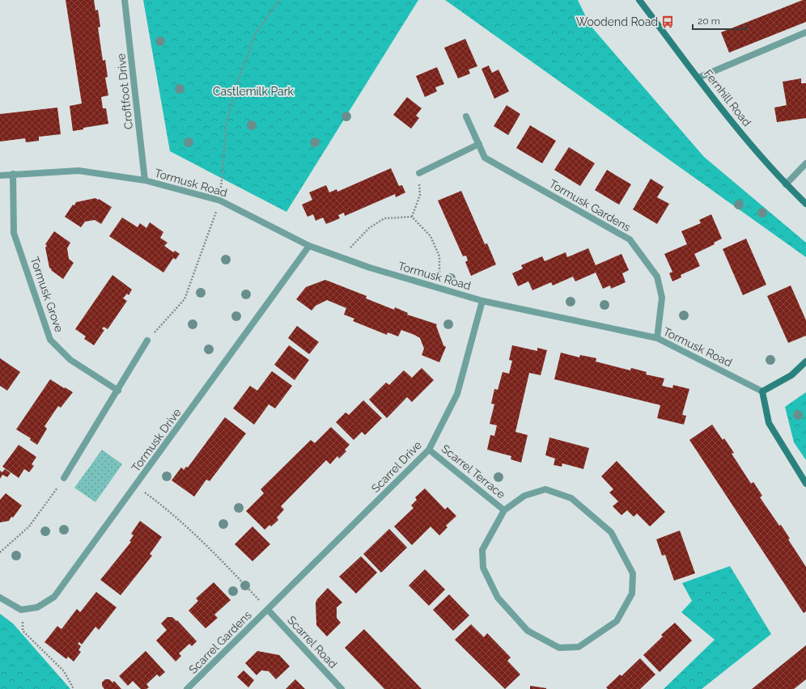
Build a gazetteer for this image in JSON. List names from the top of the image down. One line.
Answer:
{"streets":{"street":["Croftfoot Drive","Fernhill Road","Tormusk Road","Tormusk Gardens","Tormusk Grove","Tormusk Drive","Scarrel Drive","Scarrel Terrace","Scarrel Gardens","Scarrel Road"]},"crossings":[["Croftfoot Drive","Tormusk Road"],["Tormusk Road","Tormusk Gardens"],["Tormusk Road","Tormusk Grove"],["Tormusk Road","Tormusk Drive"],["Tormusk Road","Scarrel Drive"],["Scarrel Drive","Scarrel Terrace"],["Scarrel Drive","Scarrel Gardens"],["Scarrel Drive","Scarrel Road"],["Scarrel Gardens","Scarrel Road"]],"parks":["Castlemilk Park"],"places":{"bus stop":["Woodend Road"]},"scale_bar":"20 m"}
